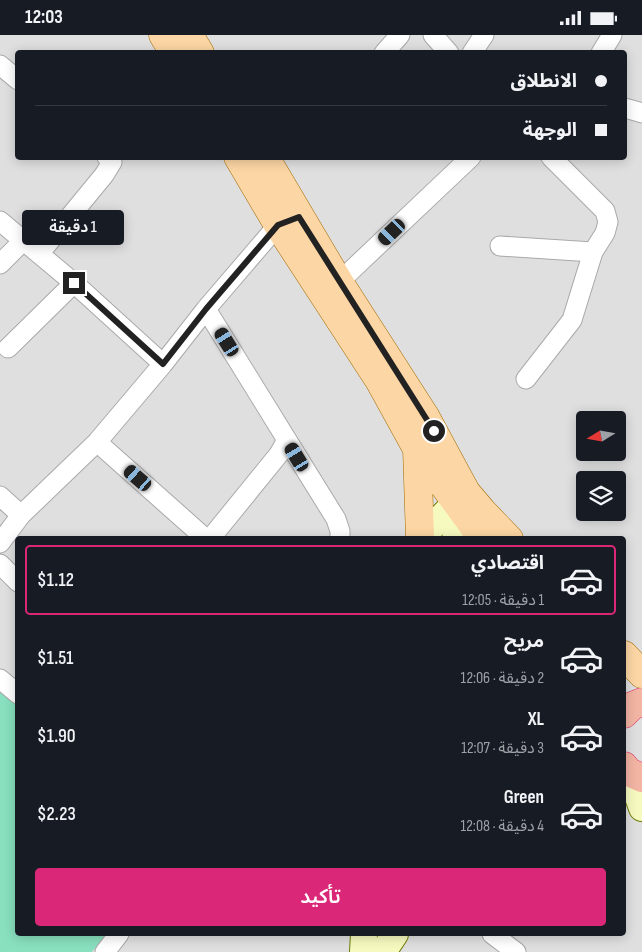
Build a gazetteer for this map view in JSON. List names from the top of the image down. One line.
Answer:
{"north":"left","page":{"status":"12:03","banner":["الانطلاق","الوجهة"],"bubble":"1 دقيقة","list":[{"name":"اقتصادي","note":"1 دقيقة · 12:05","value":"$1.12"},{"name":"مريح","note":"2 دقيقة · 12:06","value":"$1.51"},{"name":"XL","note":"3 دقيقة · 12:07","value":"$1.90"},{"name":"Green","note":"4 دقيقة · 12:08","value":"$2.23"}],"buttons":"تأكيد"}}
